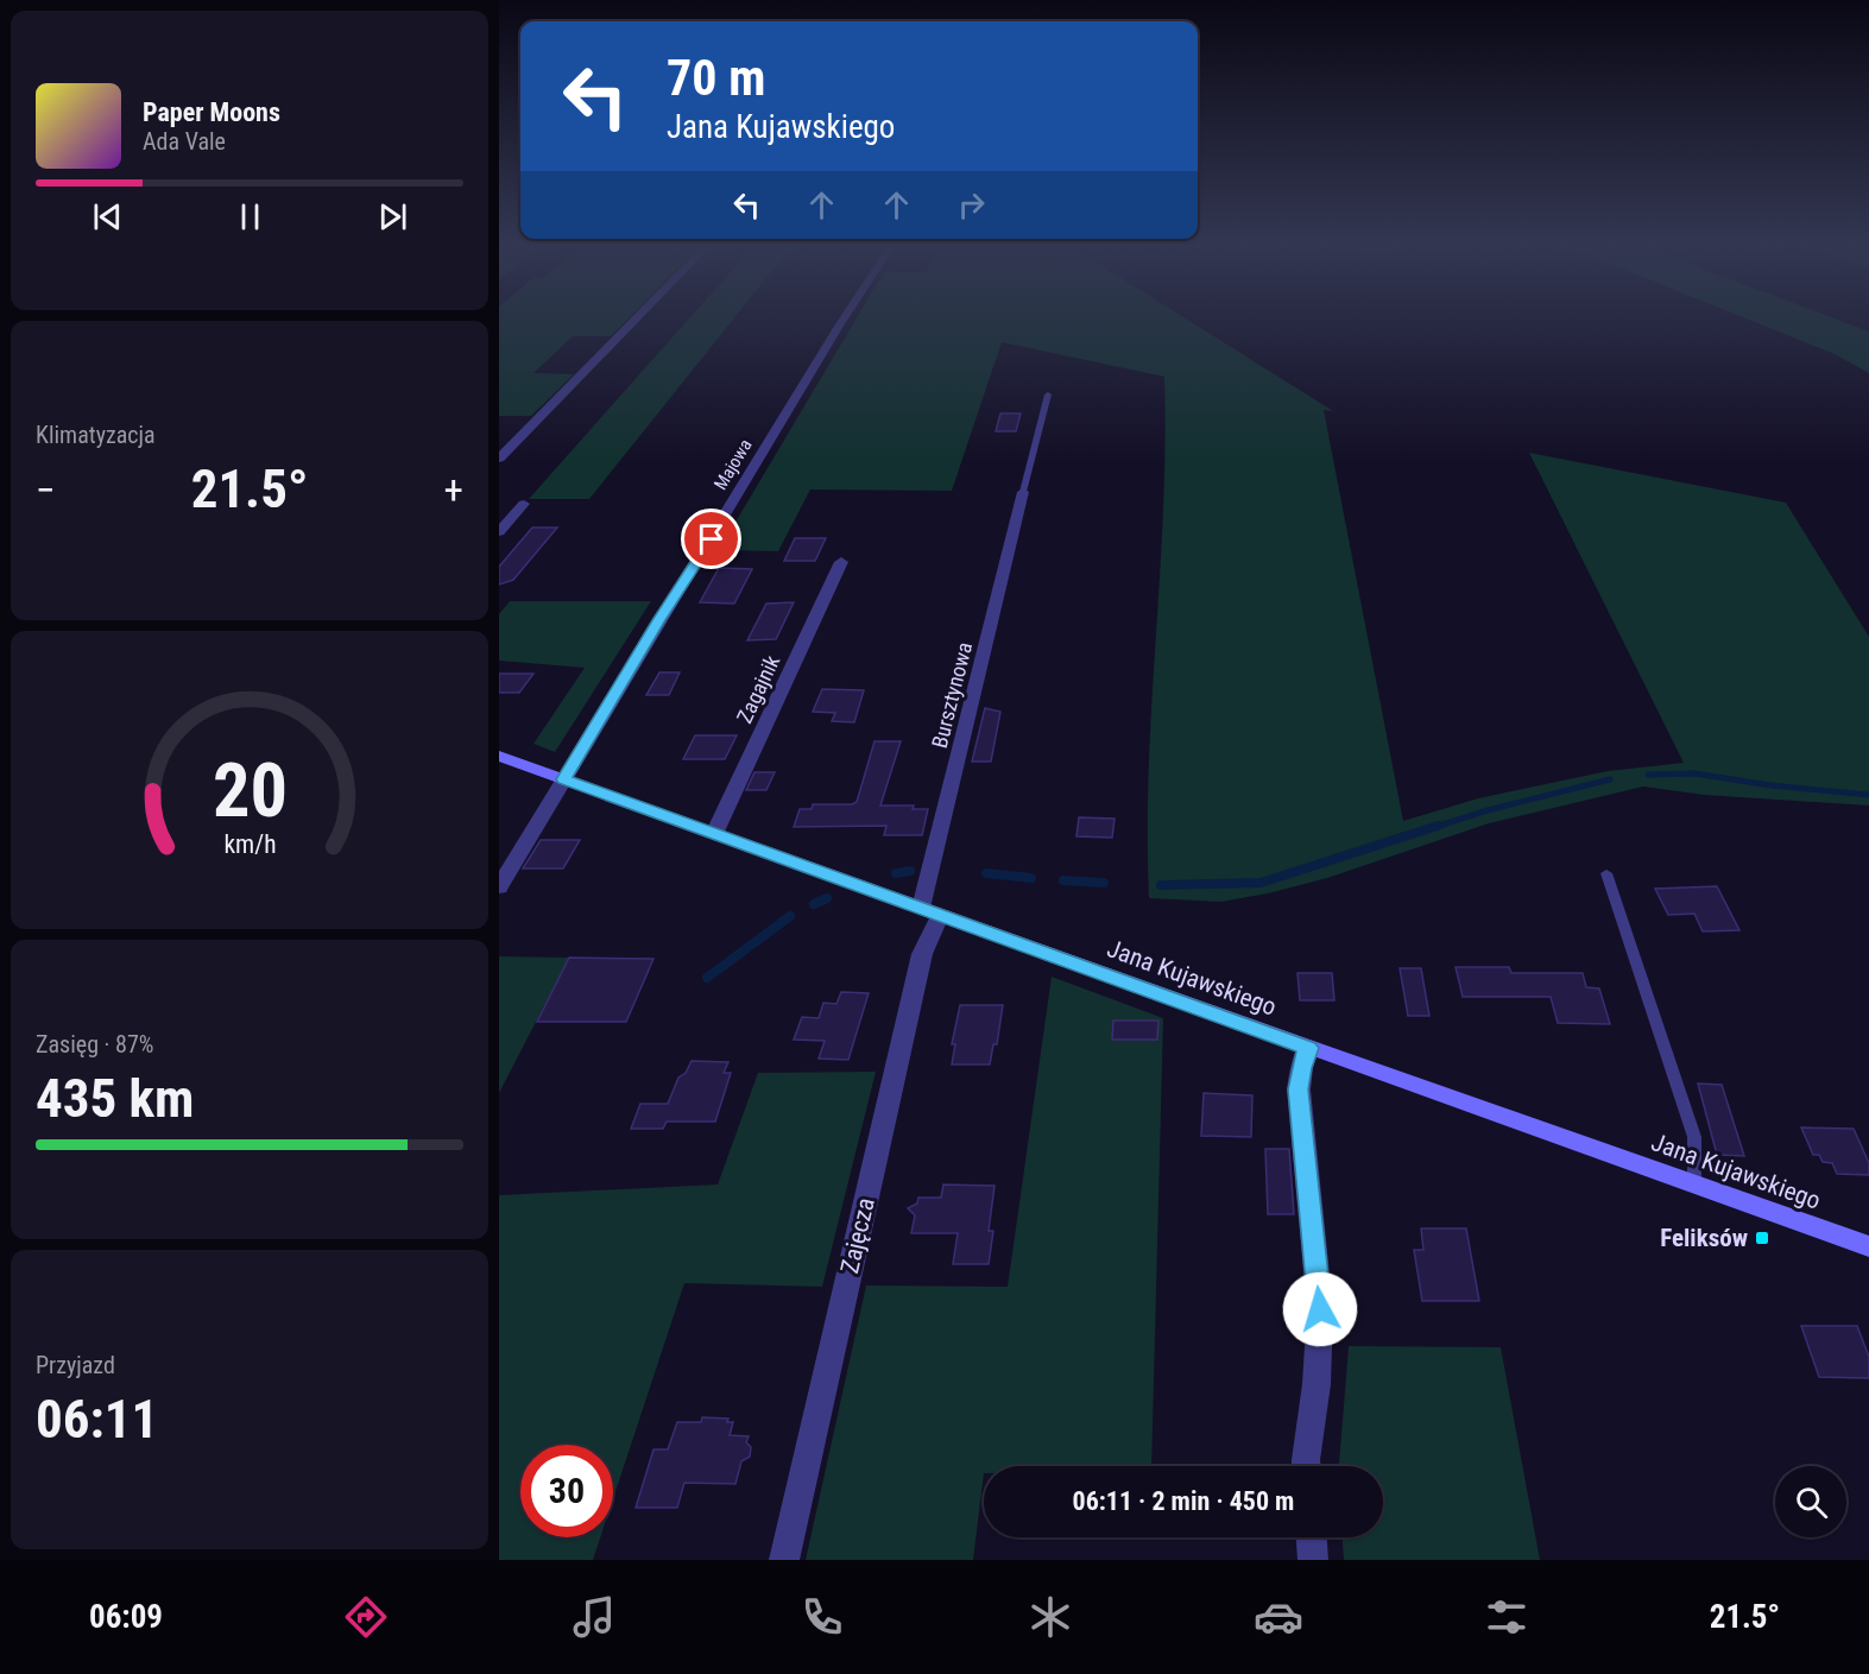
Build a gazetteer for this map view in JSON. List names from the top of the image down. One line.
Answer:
{"streets":{"main road":["Jana Kujawskiego"],"street":["Majowa","Zagajnik","Bursztynowa","Zajęcza"]},"crossings":[["Majowa","Jana Kujawskiego"],["Zagajnik","Jana Kujawskiego"],["Bursztynowa","Jana Kujawskiego"],["Bursztynowa","Zajęcza"],["Jana Kujawskiego","Zajęcza"]],"places":{"transit":["Feliksów"]},"page":{"turn":["70 m","Jana Kujawskiego"],"song":["Paper Moons","Ada Vale"],"tile":["Klimatyzacja",["Zasięg · 87%","435 km"],["Przyjazd","06:11"]],"heat":["−","21.5°","+"],"limit":"30","trip":"06:11 · 2 min · 450 m","tabs":["06:09","21.5°"],"gauge":["20","km/h"]}}
